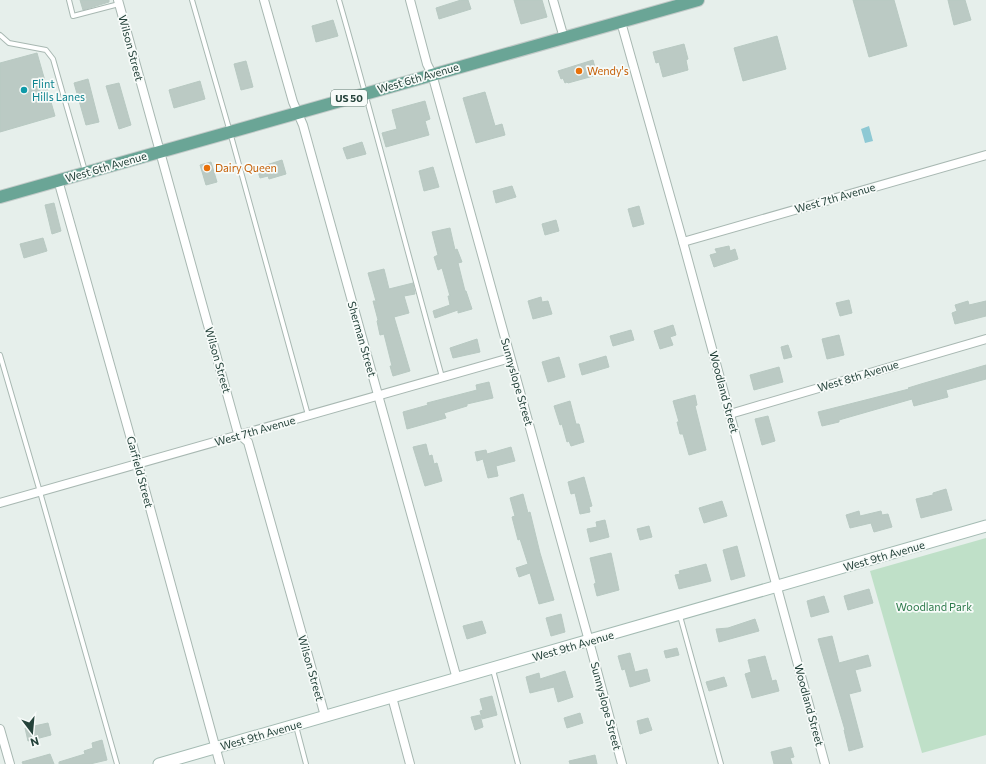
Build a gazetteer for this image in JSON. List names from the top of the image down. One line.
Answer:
{"streets":{"main road":["West 6th Avenue","US 50"],"street":["Wilson Street","West 7th Avenue","Sherman Street","West 8th Avenue","Sunnyslope Street","Woodland Street","Garfield Street","West 9th Avenue"]},"crossings":[["Wilson Street","West 6th Avenue"],["Wilson Street","West 7th Avenue"],["Wilson Street","West 9th Avenue"],["West 6th Avenue","Sherman Street"],["West 6th Avenue","Sunnyslope Street"],["West 6th Avenue","Woodland Street"],["West 6th Avenue","Garfield Street"],["West 7th Avenue","Sherman Street"],["West 7th Avenue","Sunnyslope Street"],["West 7th Avenue","Woodland Street"],["West 7th Avenue","Garfield Street"],["Sherman Street","West 9th Avenue"],["West 8th Avenue","Woodland Street"],["Sunnyslope Street","West 9th Avenue"],["Woodland Street","West 9th Avenue"],["Garfield Street","West 9th Avenue"]],"parks":["Woodland Park"],"places":["Wendy's","Flint Hills Lanes","Dairy Queen"],"north":"bottom"}
